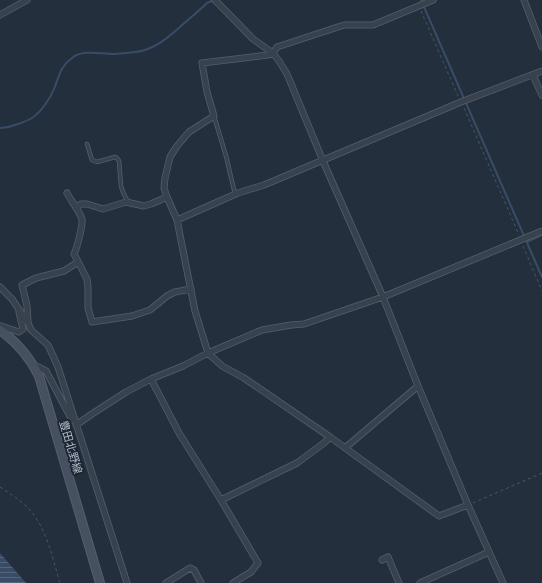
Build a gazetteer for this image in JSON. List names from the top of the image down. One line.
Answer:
{"streets":{"main road":["豊田北野線"]}}
